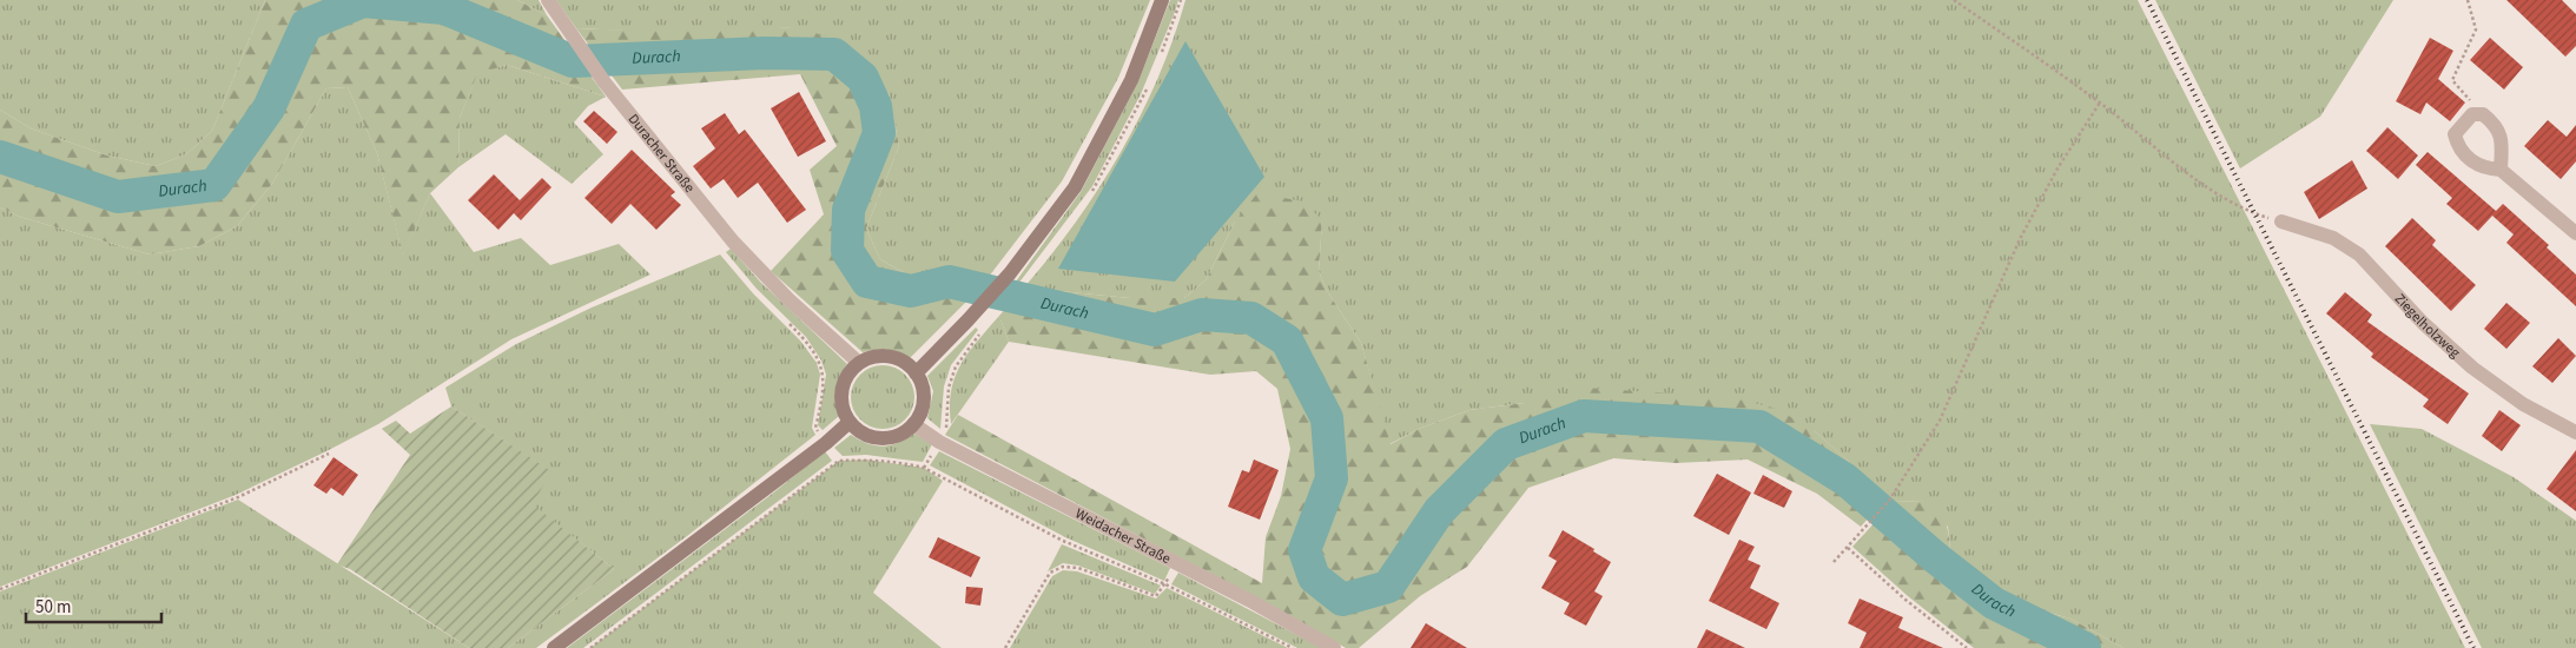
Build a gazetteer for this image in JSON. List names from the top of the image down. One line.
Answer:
{"streets":{"street":["Duracher Straße","Ziegelholzweg","Weidacher Straße"]},"crossings":[["Duracher Straße","Weidacher Straße"]],"water":["Durach"],"scale_bar":"50 m"}
